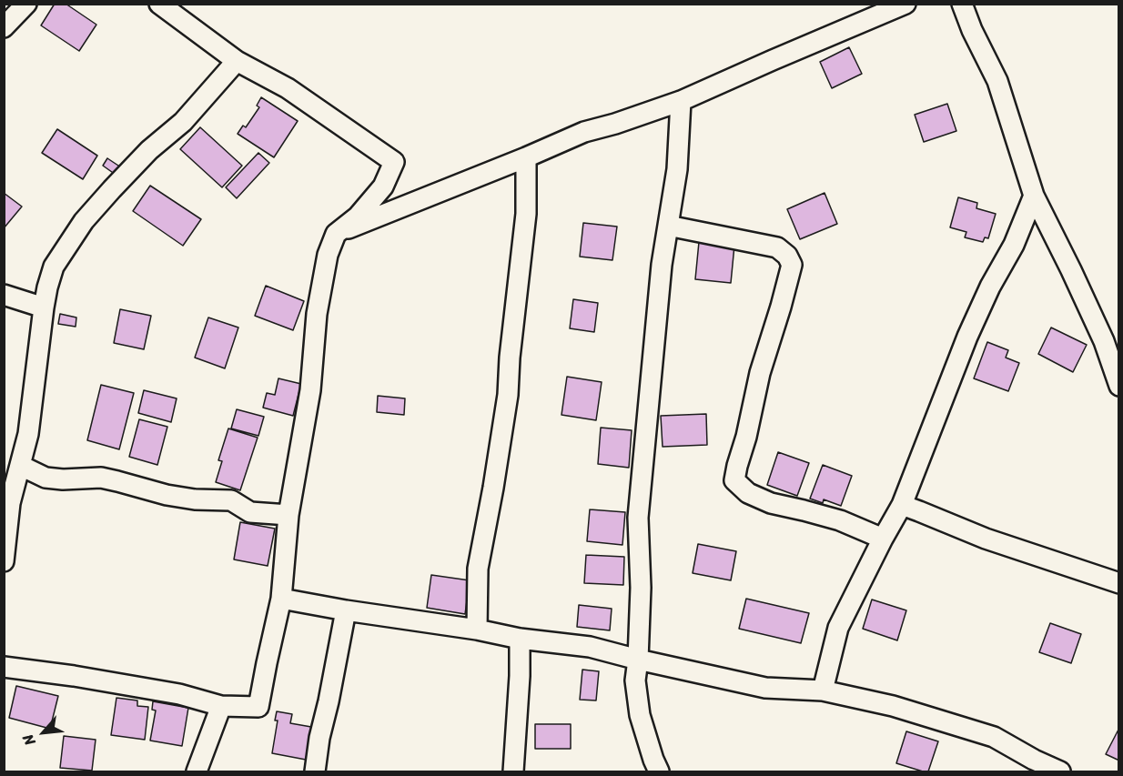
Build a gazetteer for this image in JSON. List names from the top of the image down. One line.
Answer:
{"north":"bottom left"}
